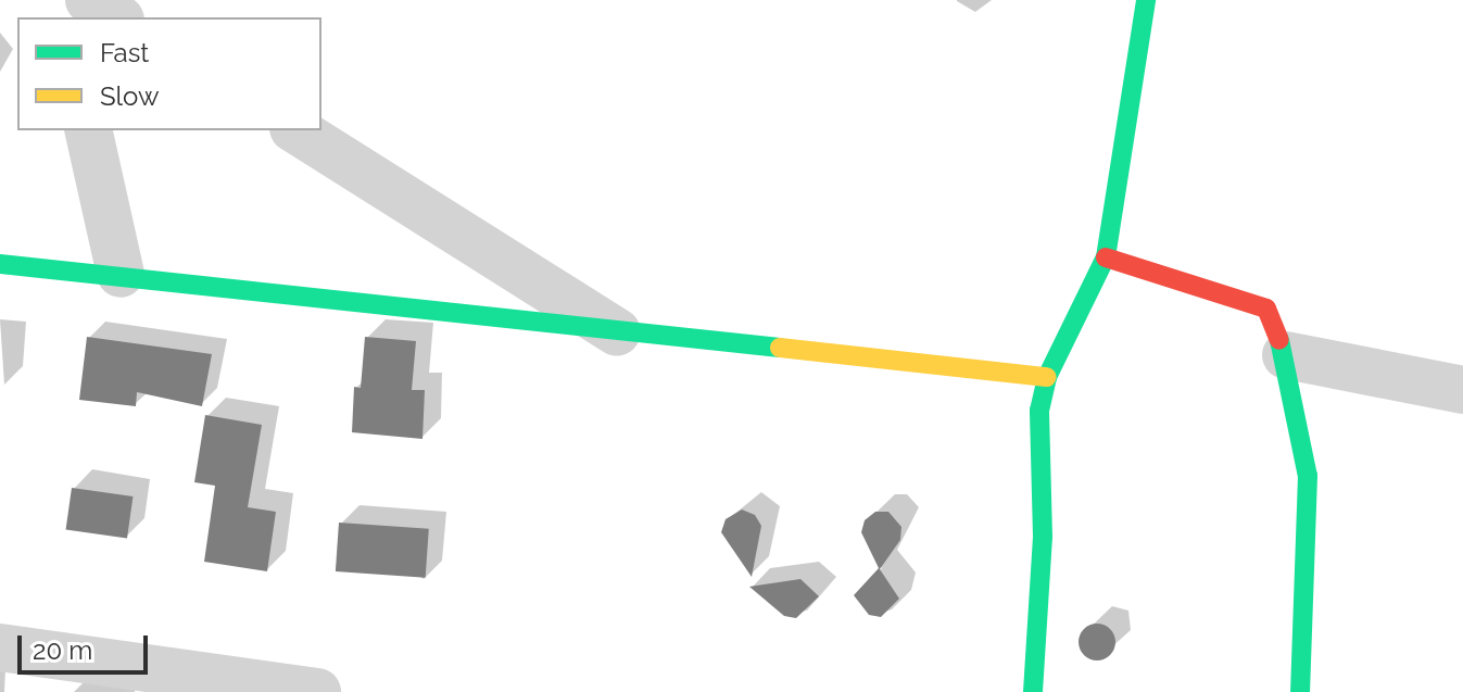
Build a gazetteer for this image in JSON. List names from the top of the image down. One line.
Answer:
{"legend":["Fast","Slow"],"scale_bar":"20 m"}
